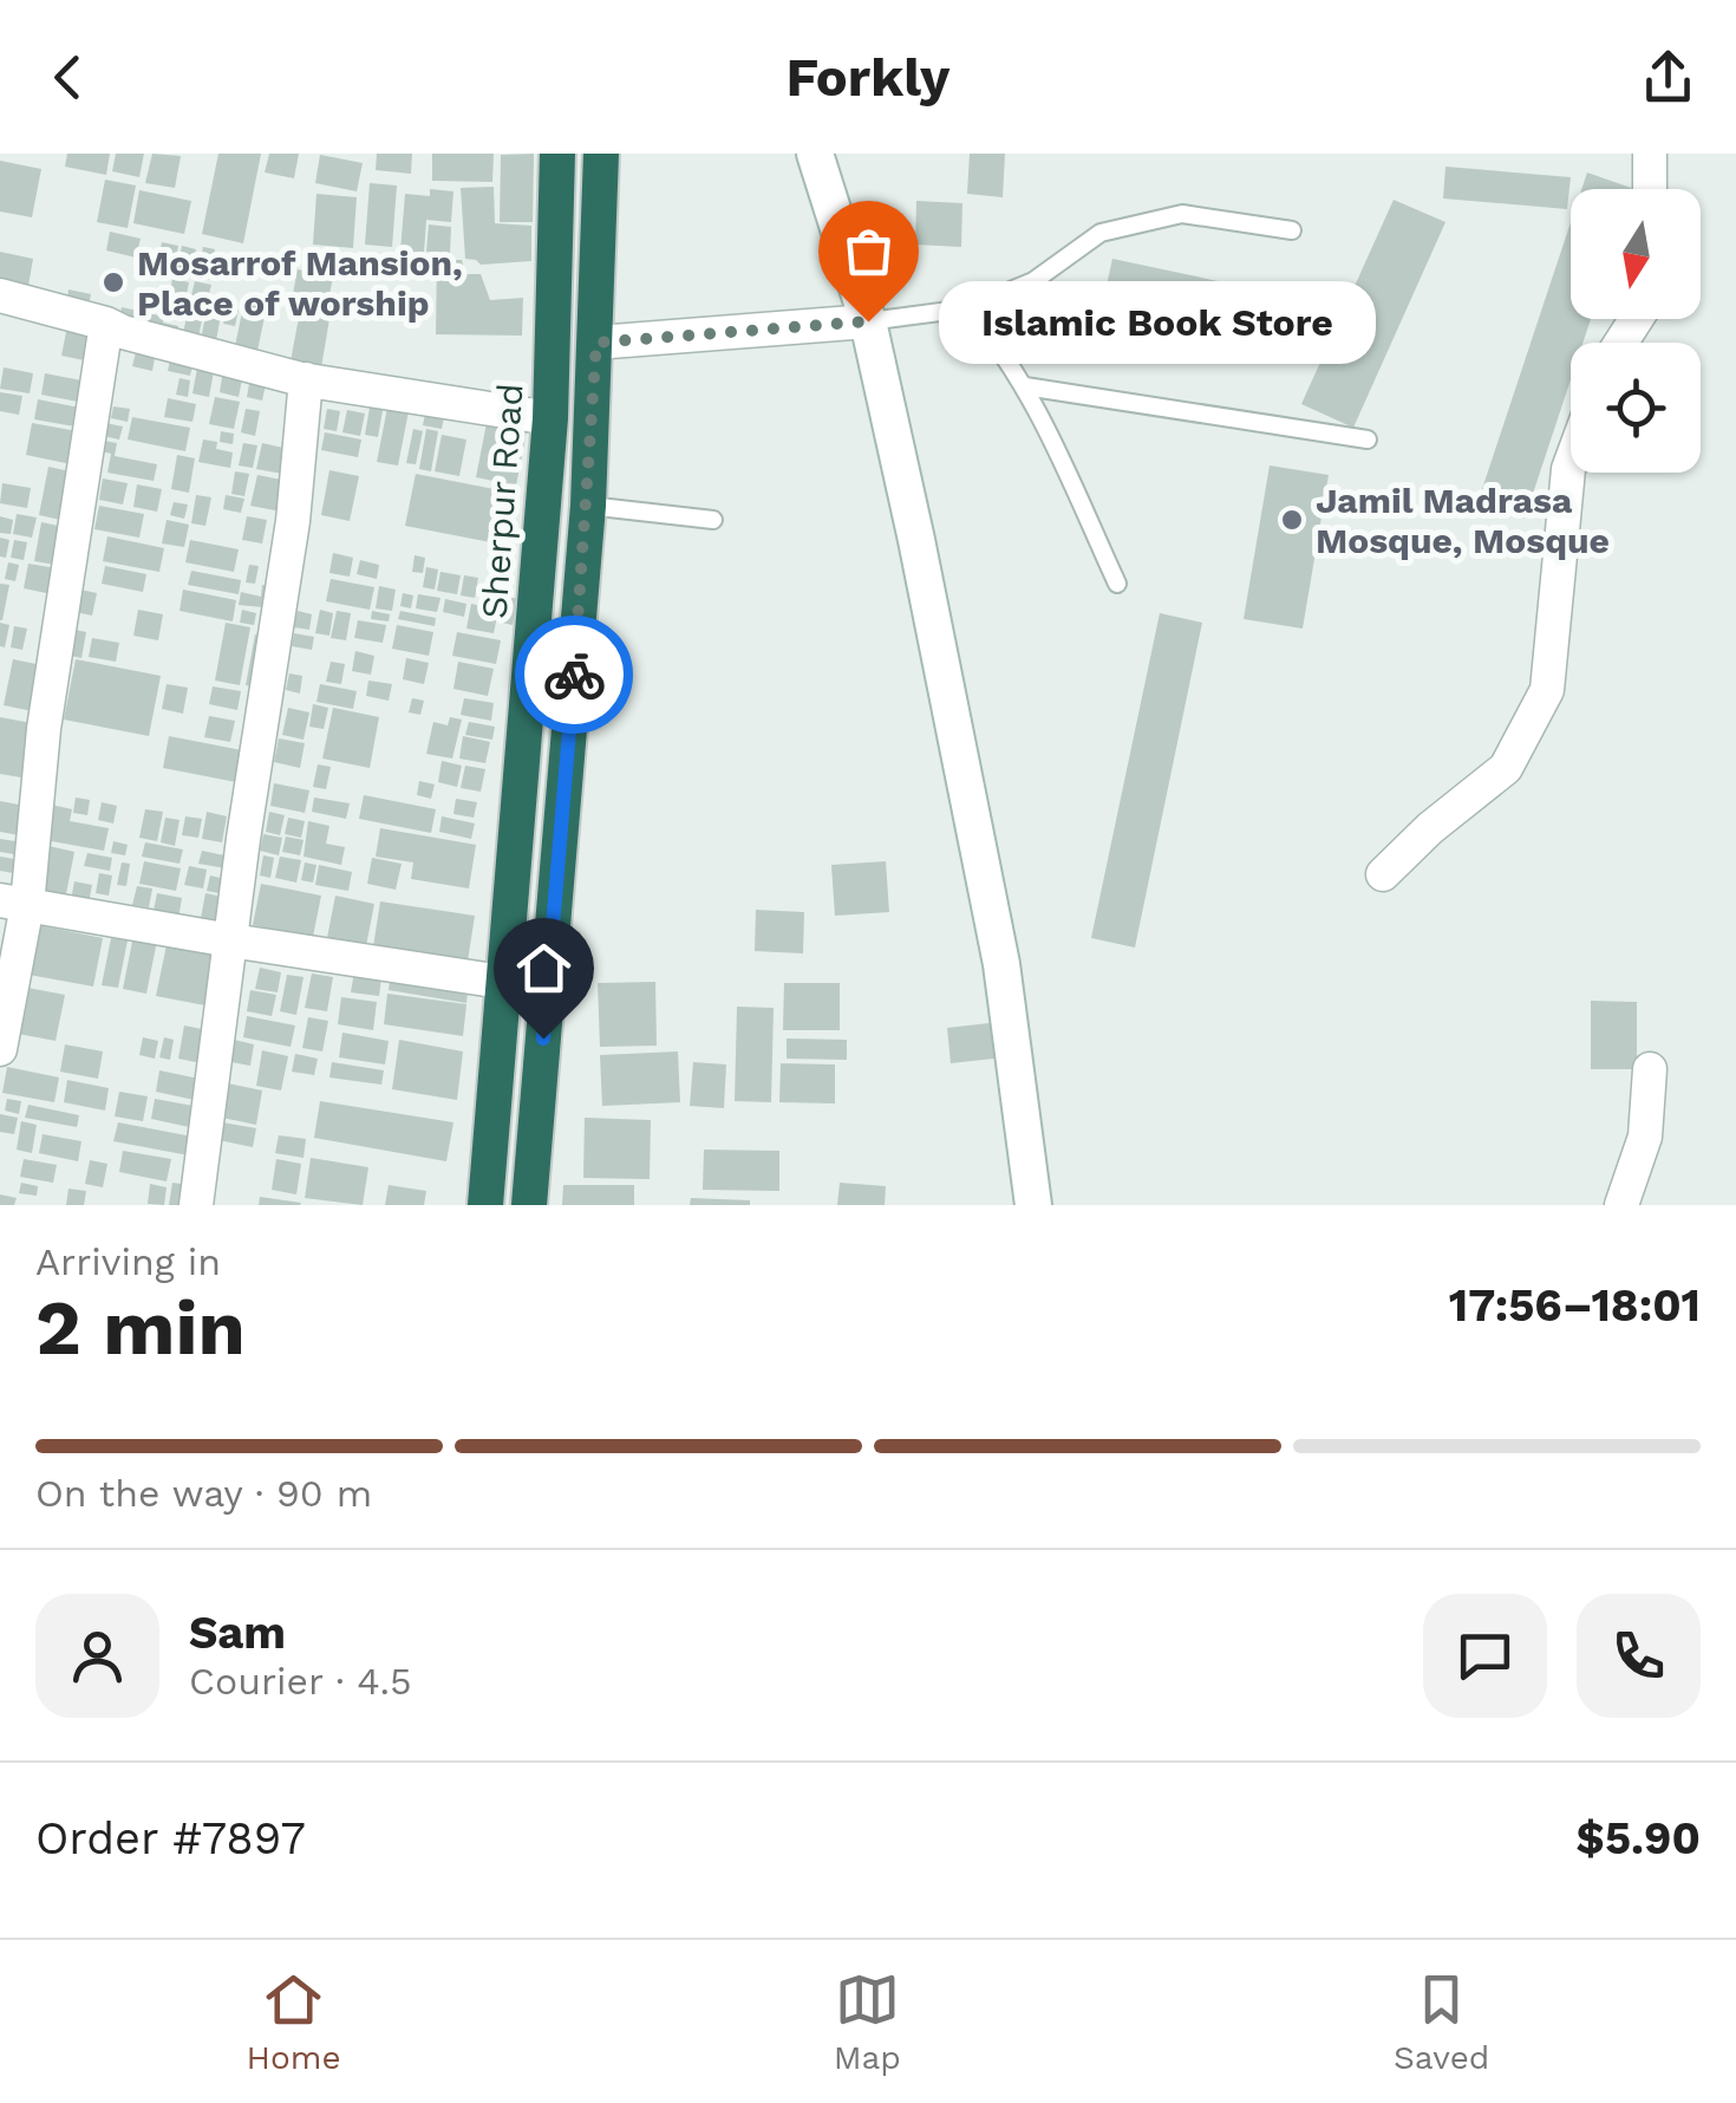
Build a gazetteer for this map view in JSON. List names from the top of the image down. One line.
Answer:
{"streets":{"highway":["Sherpur Road"]},"places":["Mosarrof Mansion, Place of worship","Islamic Book Store","Jamil Madrasa Mosque, Mosque"],"north":"bottom","page":{"header":"Forkly","bubble":"Islamic Book Store","heading":["2 min","Arriving in","17:56–18:01"],"panel":["Sam","Courier · 4.5","Order #7897","$5.90"],"bar":"On the way · 90 m","tabs":["Home","Map","Saved"]}}
